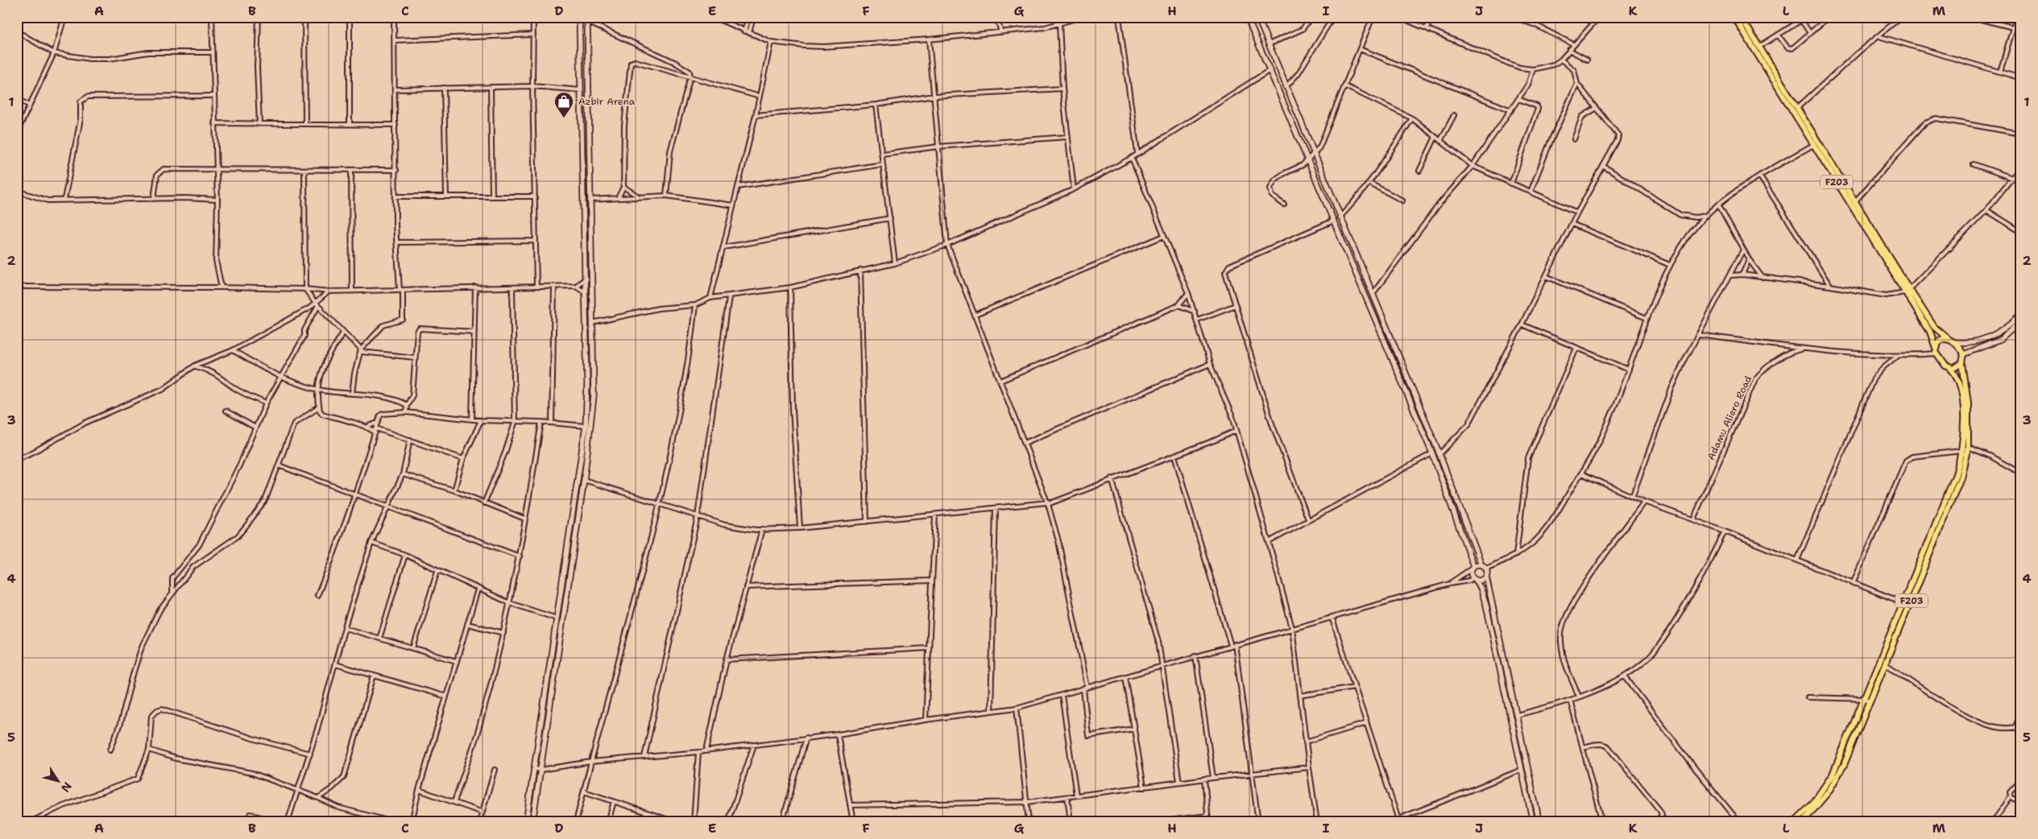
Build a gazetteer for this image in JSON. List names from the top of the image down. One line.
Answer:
{"streets":{"main road":["F203"],"street":["Adamu Aliero Road"]},"places":{"shop":["Azbir Arena"]},"north":"bottom right","grid":{"columns":["A","B","C","D","E","F","G","H","I","J","K","L","M"],"rows":["1","2","3","4","5"]}}
